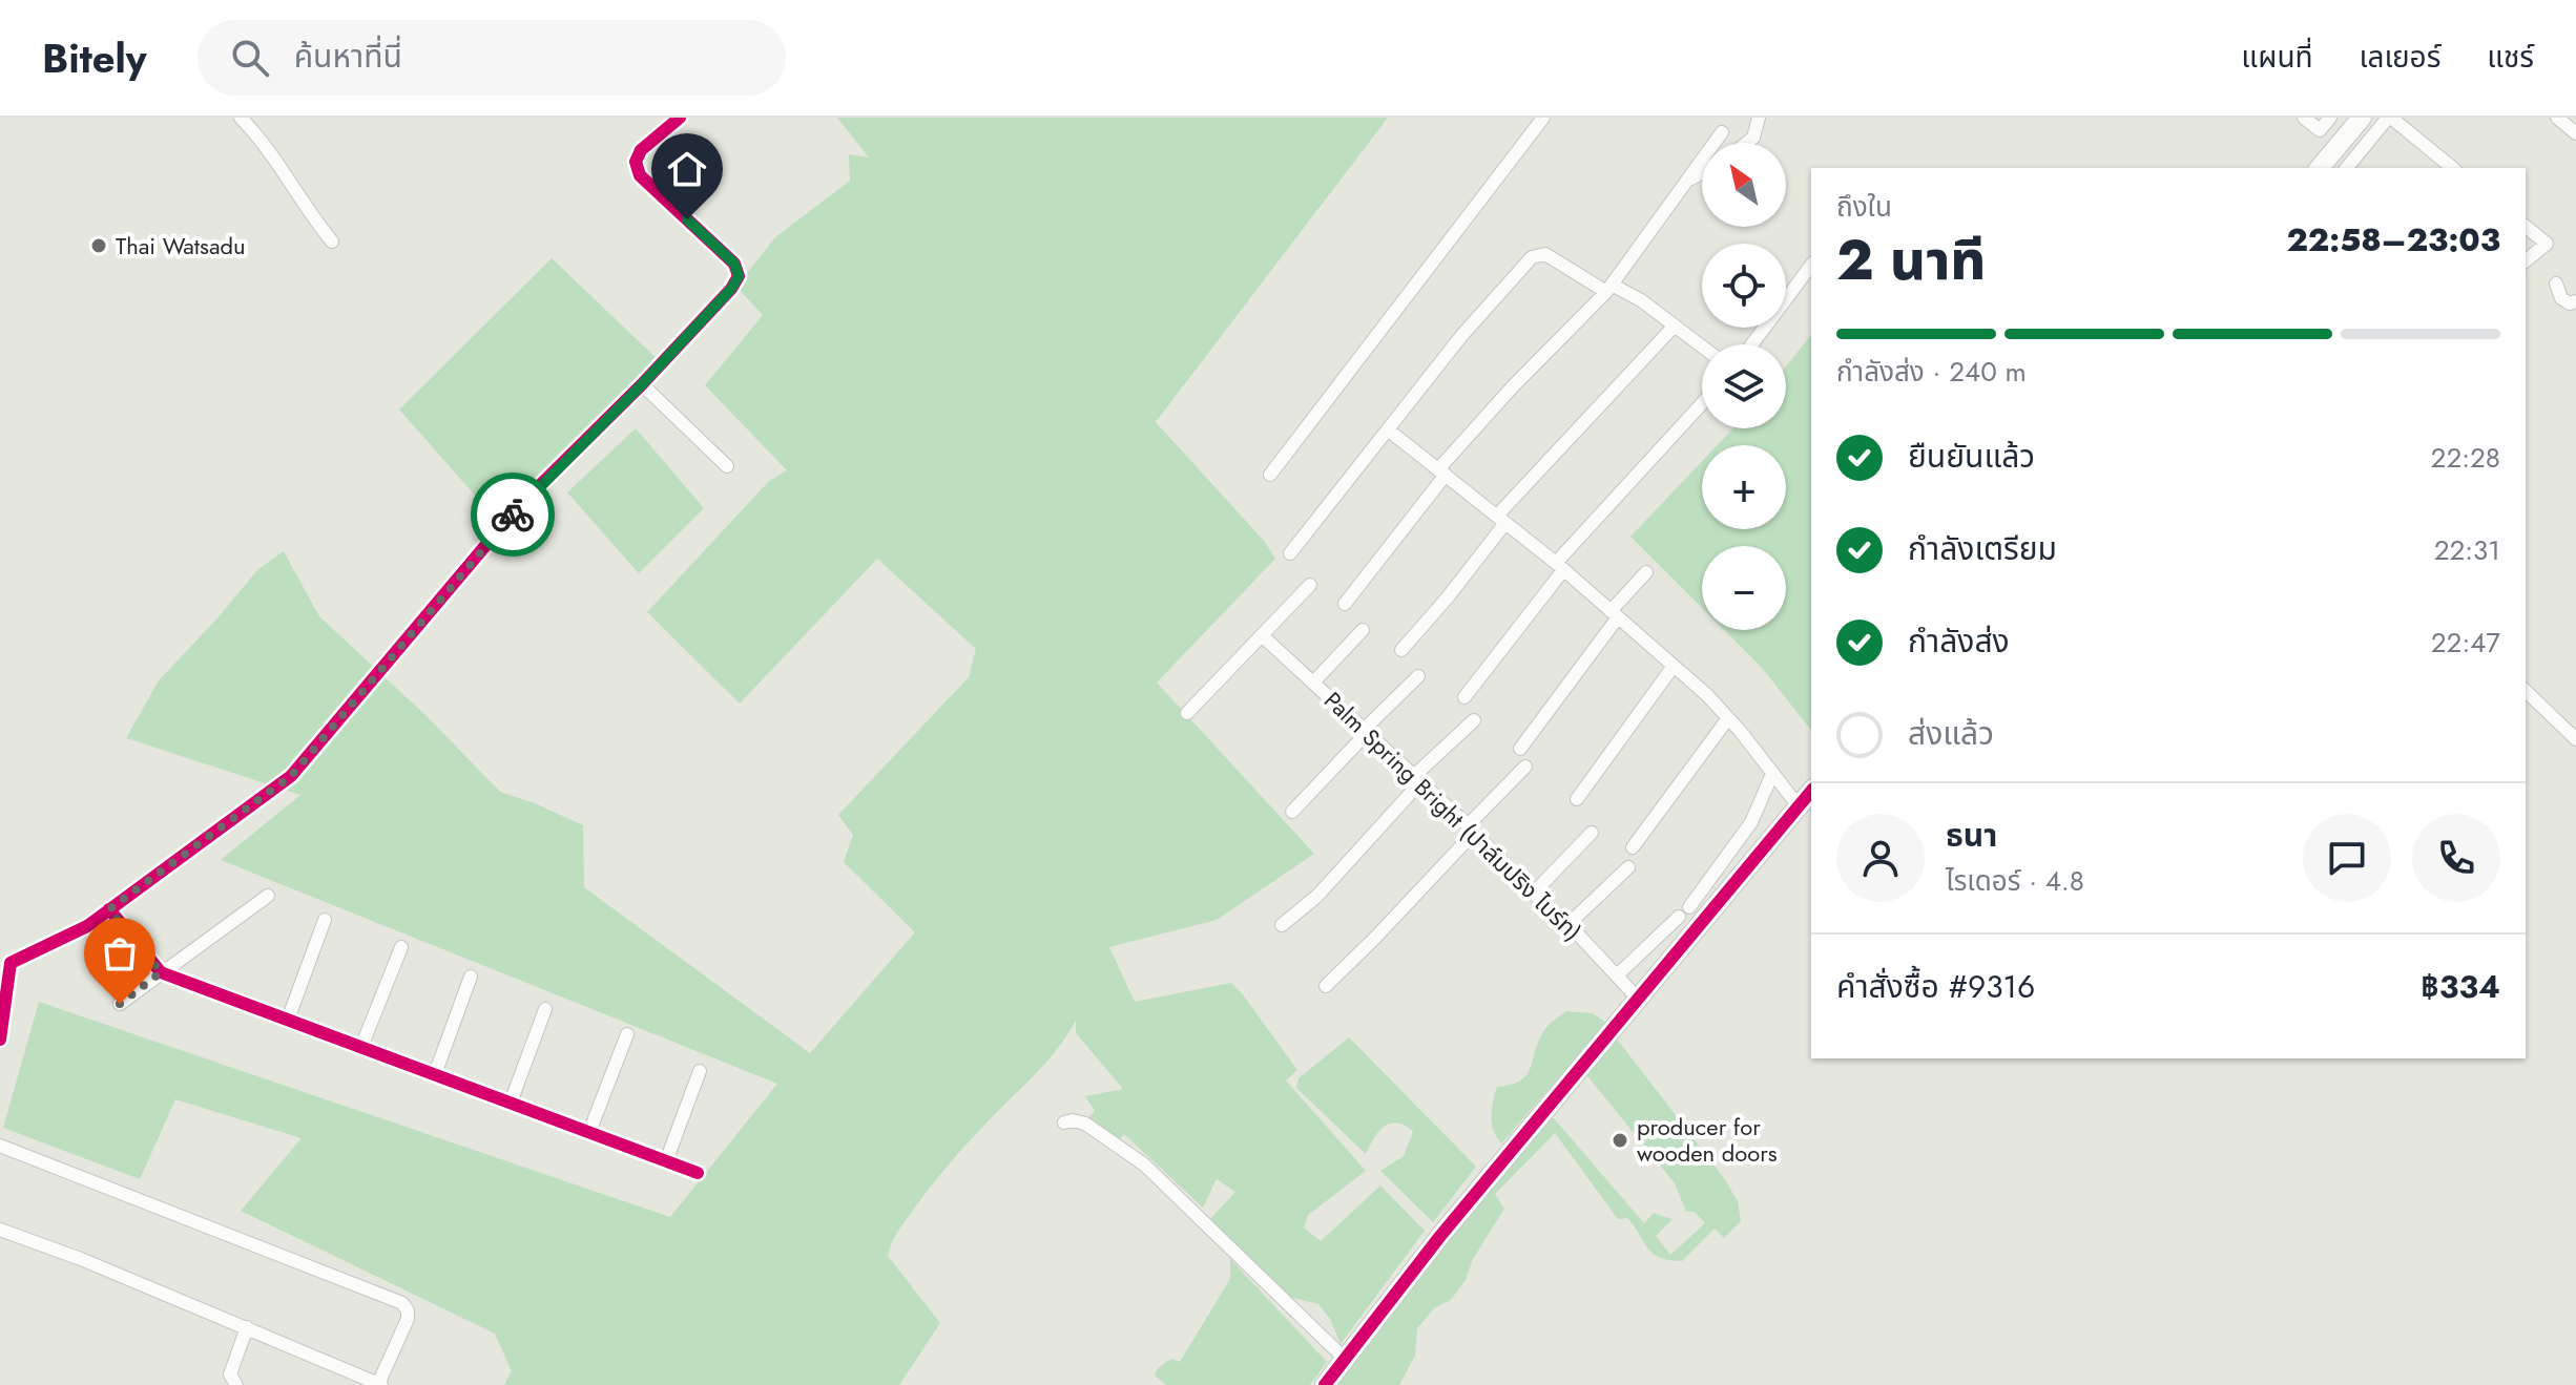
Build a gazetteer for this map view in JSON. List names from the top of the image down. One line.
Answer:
{"streets":{"street":["Palm Spring Bright (ปาล์มปริง ไบร์ท)"]},"places":["Thai Watsadu","producer for wooden doors"],"north":"top left","page":{"header":"Bitely","search":"ค้นหาที่นี่","nav":["แผนที่","เลเยอร์","แชร์"],"map_buttons":["+","−"],"heading":["2 นาที","ถึงใน","22:58–23:03"],"panel":["ธนา","ไรเดอร์ · 4.8","คำสั่งซื้อ #9316","฿334"],"bar":"กำลังส่ง · 240 m","list":[["ยืนยันแล้ว","22:28"],["กำลังเตรียม","22:31"],["กำลังส่ง","22:47"],"ส่งแล้ว"]}}
